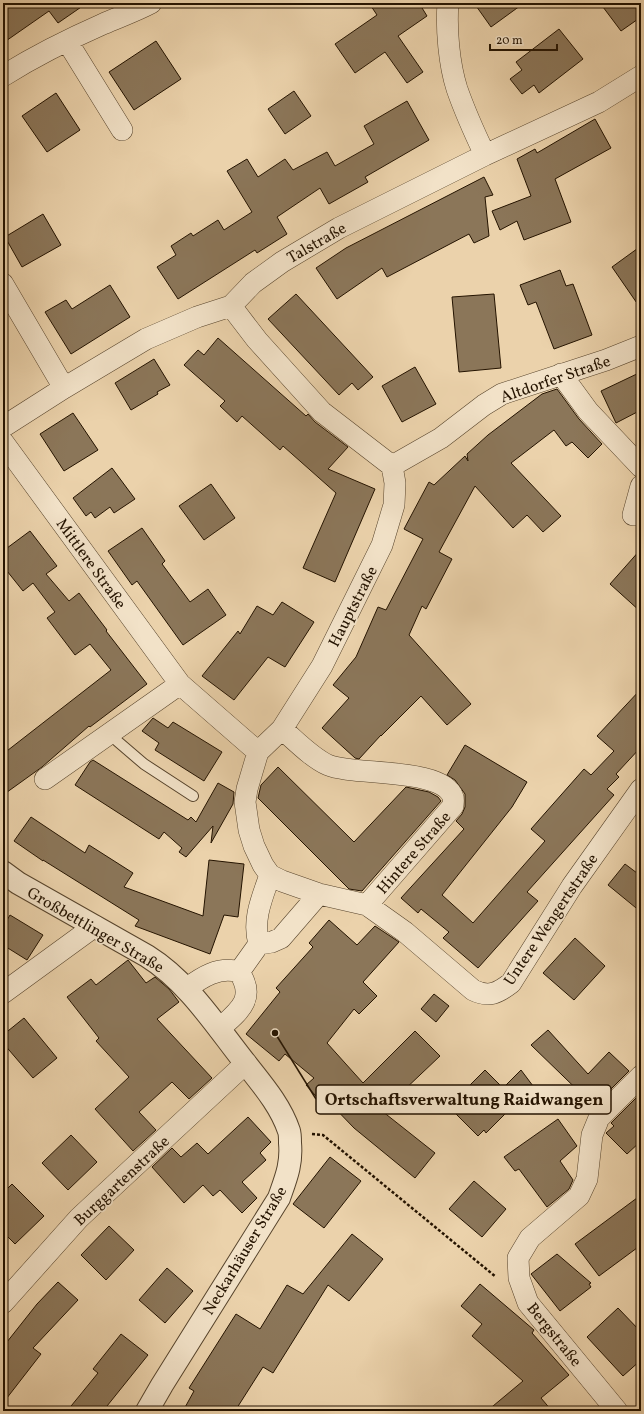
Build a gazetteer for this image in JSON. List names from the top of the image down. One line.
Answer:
{"streets":{"street":["Talstraße","Altdorfer Straße","Mittlere Straße","Hauptstraße","Hintere Straße","Untere Wengertstraße","Großbettlinger Straße","Burggartenstraße","Neckarhäuser Straße","Bergstraße"]},"crossings":[["Altdorfer Straße","Hauptstraße"],["Mittlere Straße","Hauptstraße"],["Hauptstraße","Hintere Straße"],["Hauptstraße","Untere Wengertstraße"],["Hintere Straße","Untere Wengertstraße"],["Großbettlinger Straße","Burggartenstraße"],["Großbettlinger Straße","Neckarhäuser Straße"],["Burggartenstraße","Neckarhäuser Straße"]],"places":["Ortschaftsverwaltung Raidwangen"],"scale_bar":"20 m"}
